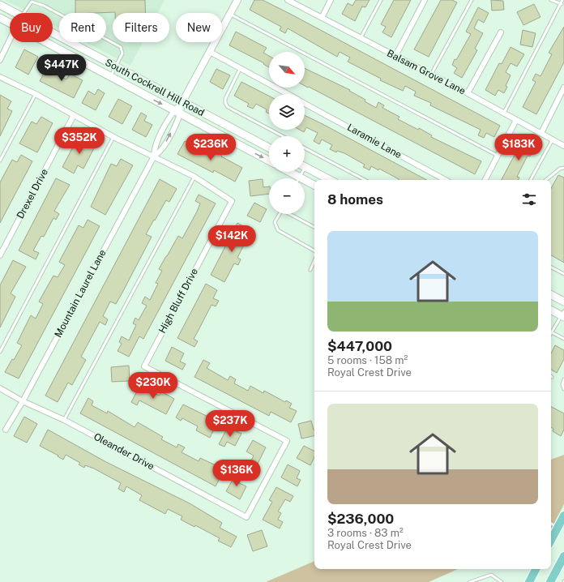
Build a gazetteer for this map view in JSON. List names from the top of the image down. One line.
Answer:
{"streets":{"main road":["South Cockrell Hill Road"],"street":["Balsam Grove Lane","Laramie Lane","Drexel Drive","Mountain Laurel Lane","High Bluff Drive","Oleander Drive"]},"crossings":[["South Cockrell Hill Road","Mountain Laurel Lane"],["Laramie Lane","Mountain Laurel Lane"],["Mountain Laurel Lane","Oleander Drive"],["High Bluff Drive","Oleander Drive"]],"north":"bottom right","page":{"chip":["Buy","Rent","Filters","New"],"map_buttons":["+","−"],"price":["$447K","$352K","$236K","$183K","$142K","$230K","$237K","$136K"],"heading":"8 homes","list":[{"name":"$447,000","note":"5 rooms · 158 m² · Royal Crest Drive"},{"name":"$236,000","note":"3 rooms · 83 m² · Royal Crest Drive"}]}}
